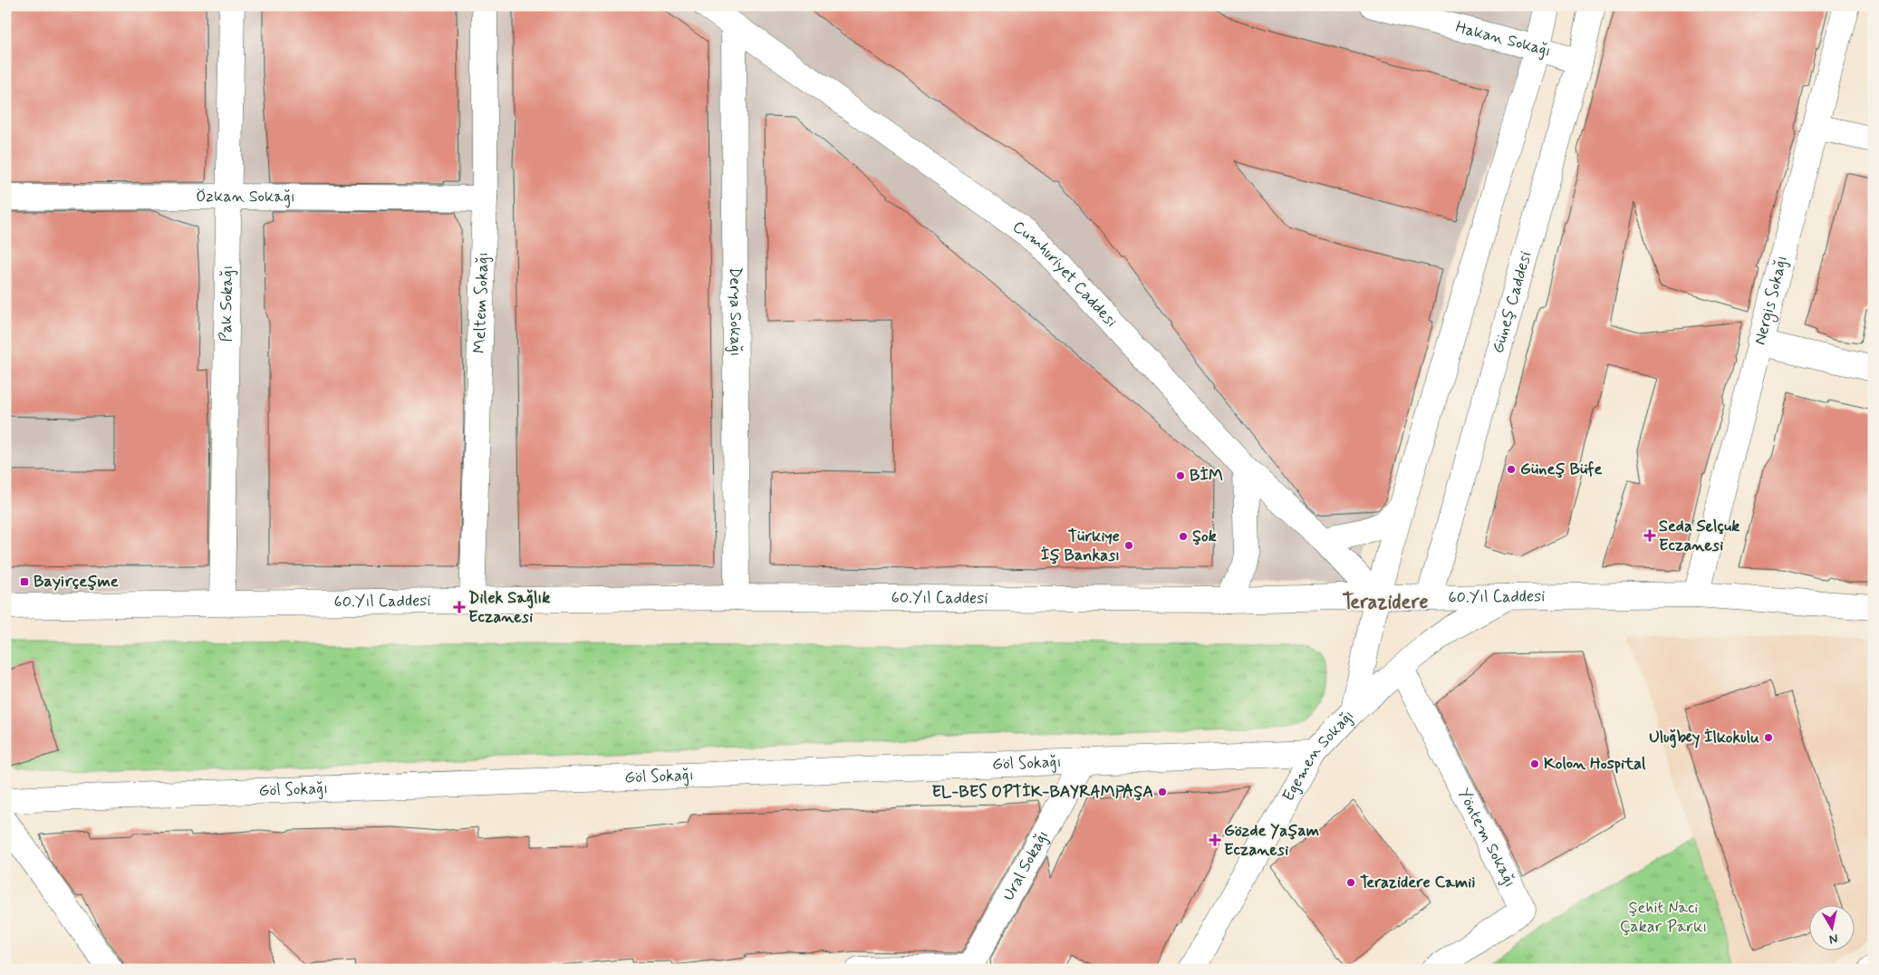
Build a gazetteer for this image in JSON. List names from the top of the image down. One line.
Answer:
{"streets":{"street":["Hakan Sokağı","Özkan Sokağı","Cumhuriyet Caddesi","Nergis Sokağı","Meltem Sokağı","Güneş Caddesi","Pak Sokağı","Derya Sokağı","60.Yıl Caddesi","Egemen Sokağı","Göl Sokağı","Yöntem Sokağı","Ural Sokağı"]},"crossings":[["Hakan Sokağı","Güneş Caddesi"],["Özkan Sokağı","Meltem Sokağı"],["Özkan Sokağı","Pak Sokağı"],["Cumhuriyet Caddesi","Derya Sokağı"],["Cumhuriyet Caddesi","60.Yıl Caddesi"],["Nergis Sokağı","60.Yıl Caddesi"],["Meltem Sokağı","60.Yıl Caddesi"],["Güneş Caddesi","60.Yıl Caddesi"],["Pak Sokağı","60.Yıl Caddesi"],["Derya Sokağı","60.Yıl Caddesi"],["60.Yıl Caddesi","Egemen Sokağı"],["Egemen Sokağı","Göl Sokağı"],["Egemen Sokağı","Yöntem Sokağı"],["Göl Sokağı","Ural Sokağı"]],"districts":["Terazidere"],"parks":["Şehit Naci Çakar Parkı"],"places":{"other":["Güneş Büfe","BİM","Şok","Türkiye İş Bankası","Uluğbey İlkokulu","Kolon Hospital","EL-BES OPTİK-BAYRAMPAŞA","Terazidere Camii"],"health":["Seda Selçuk Eczanesi","Dilek Sağlık Eczanesi","Gözde Yaşam Eczanesi"],"transit":["Bayirçeşme"]},"north":"bottom"}
